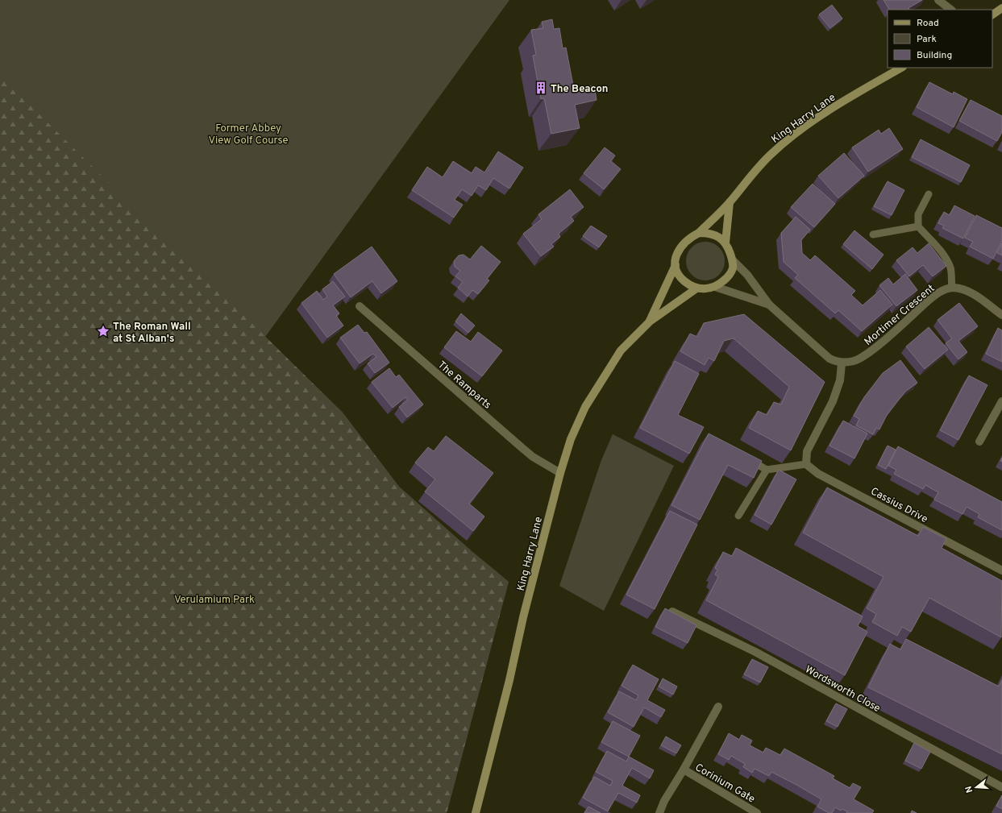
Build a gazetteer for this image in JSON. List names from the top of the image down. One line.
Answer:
{"streets":{"street":["King Harry Lane","Mortimer Crescent","The Ramparts","Cassius Drive","Wordsworth Close","Corinium Gate"]},"crossings":[["King Harry Lane","The Ramparts"]],"parks":["Former Abbey View Golf Course","Verulamium Park"],"places":{"building":["The Beacon"],"place":["The Roman Wall at St Alban's"]},"legend":["Road","Park","Building"],"north":"left"}
